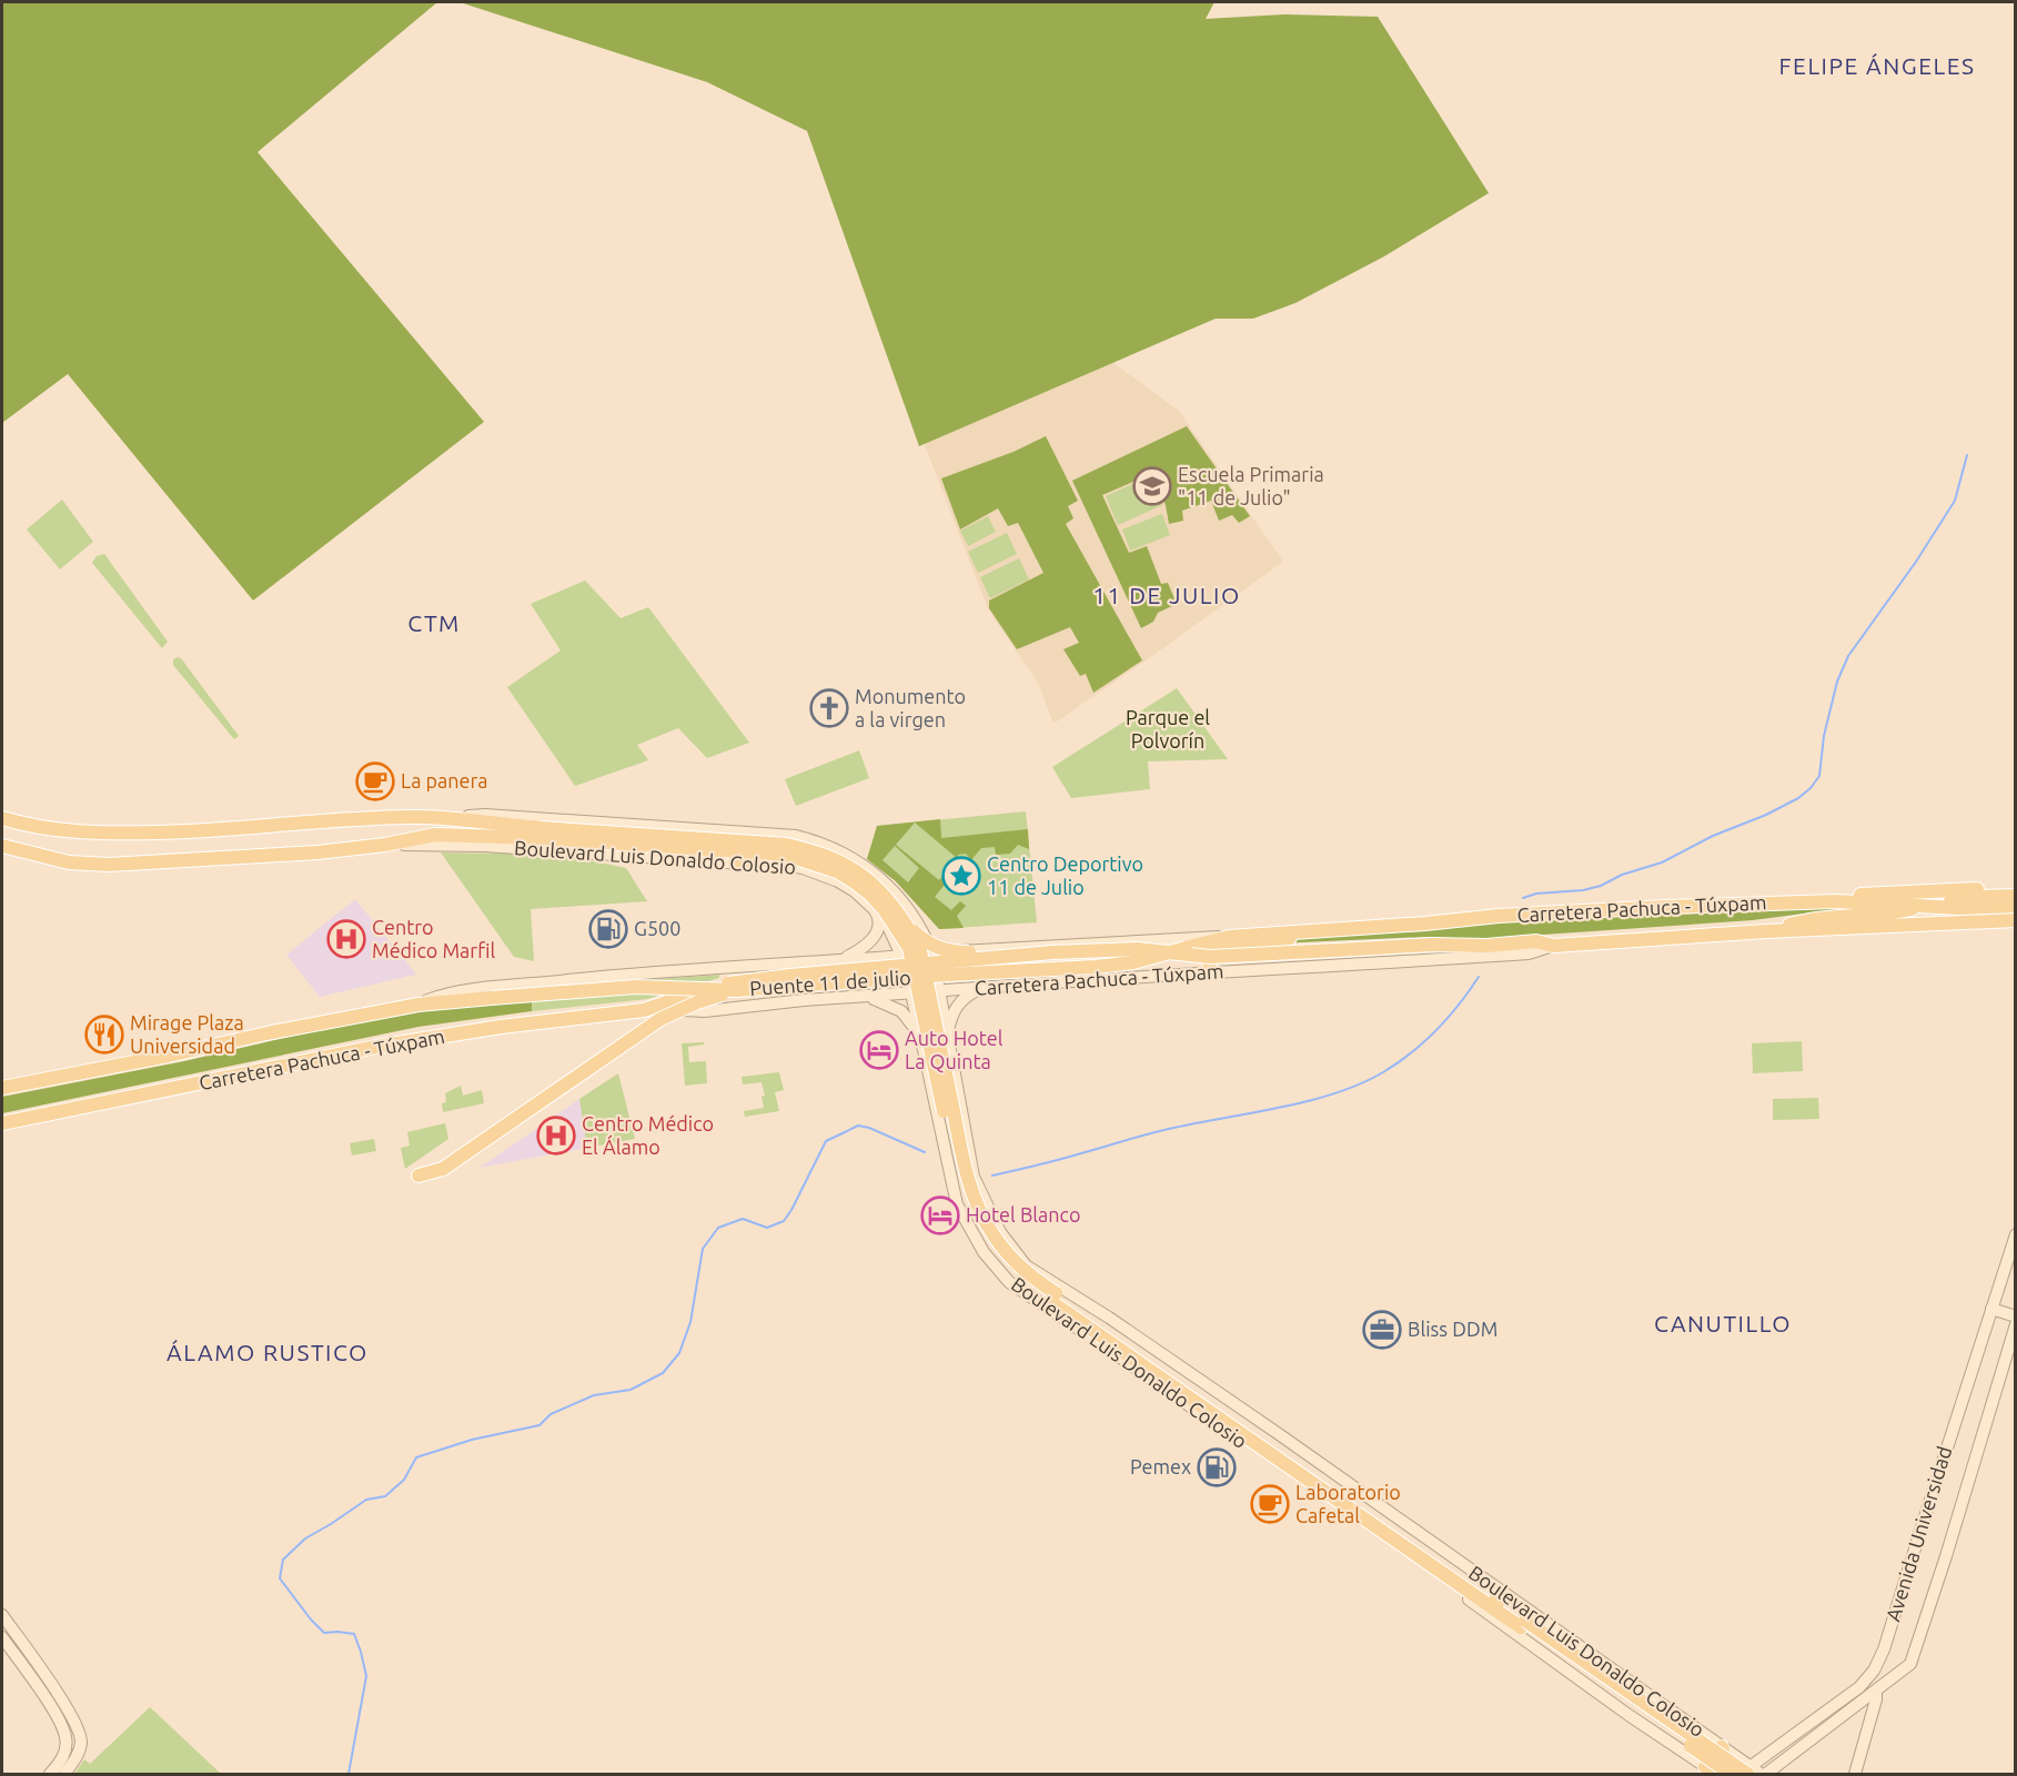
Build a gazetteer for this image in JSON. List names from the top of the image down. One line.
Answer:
{"streets":{"main road":["Boulevard Luis Donaldo Colosio","Carretera Pachuca - Túxpam","Puente 11 de julio"],"street":["Avenida Universidad"]},"crossings":[["Boulevard Luis Donaldo Colosio","Carretera Pachuca - Túxpam"],["Boulevard Luis Donaldo Colosio","Avenida Universidad"],["Carretera Pachuca - Túxpam","Puente 11 de julio"]],"districts":["FELIPE ÁNGELES","11 DE JULIO","CTM","CANUTILLO","ÁLAMO RUSTICO"],"parks":["Parque el Polvorín"],"places":{"school or university":["Escuela Primaria \"11 de Julio\""],"church":["Monumento a la virgen"],"cafe":["La panera","Laboratorio Cafetal"],"place":["Centro Deportivo 11 de Julio"],"fuel station":["G500","Pemex"],"hospital":["Centro Médico Marfil","Centro Médico El Álamo"],"restaurant":["Mirage Plaza Universidad"],"hotel":["Auto Hotel La Quinta","Hotel Blanco"],"office":["Bliss DDM"]}}
